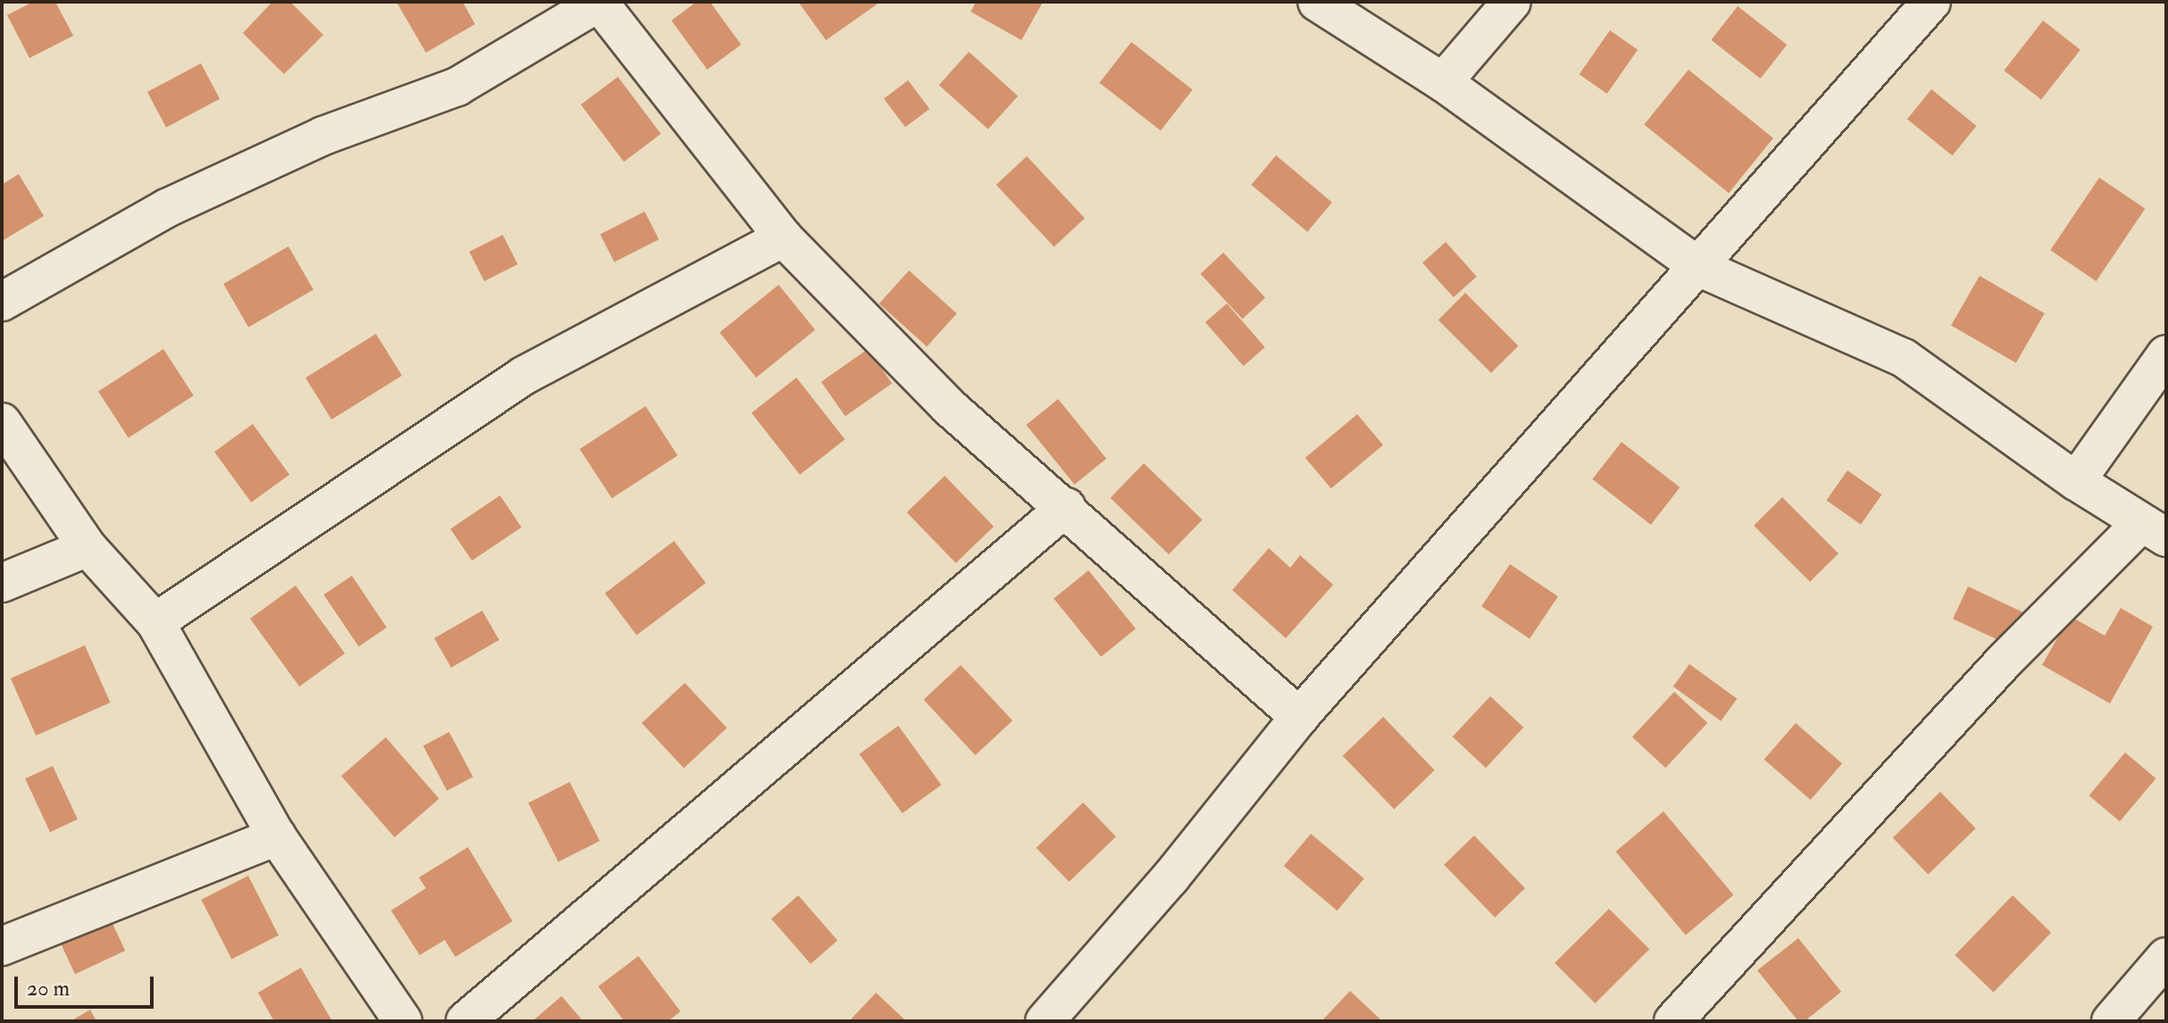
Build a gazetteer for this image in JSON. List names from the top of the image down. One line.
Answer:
{"scale_bar":"20 m"}
